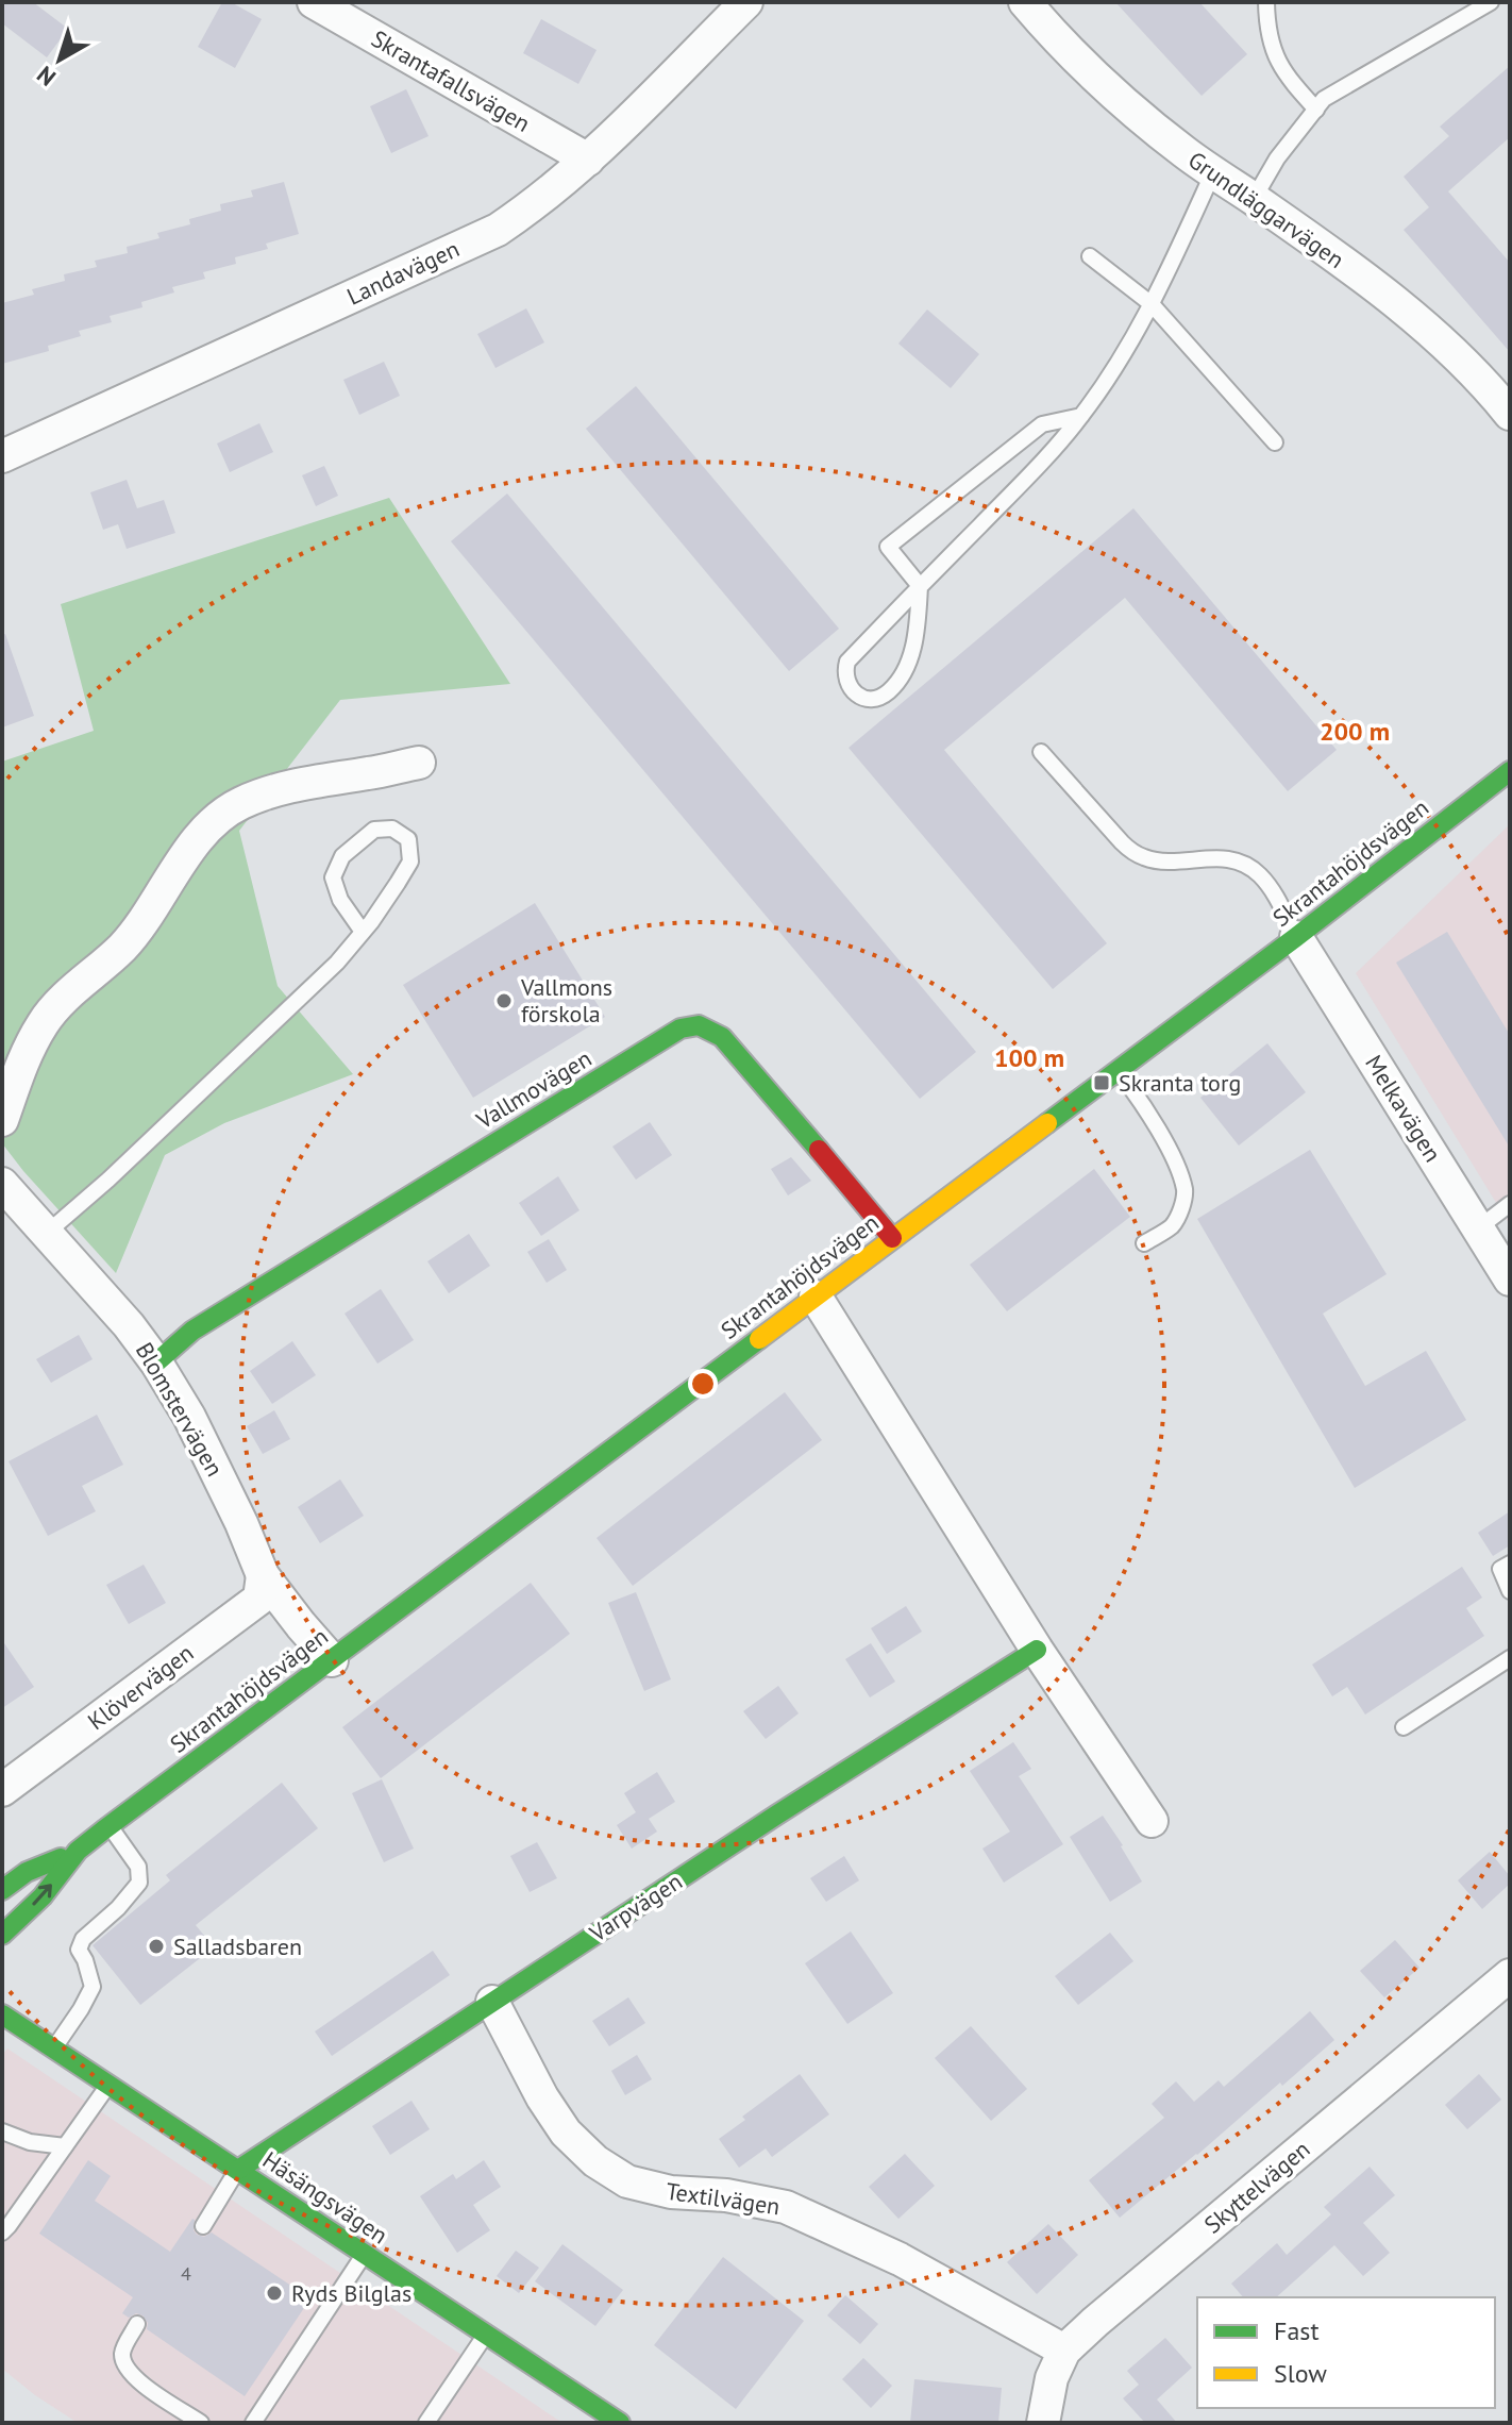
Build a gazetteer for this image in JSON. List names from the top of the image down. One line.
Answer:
{"streets":{"street":["Skrantafallsvägen","Grundläggarvägen","Landavägen","Skrantahöjdsvägen","Vallmovägen","Melkavägen","Blomstervägen","Klövervägen","Varpvägen","Skyttelvägen","Häsängsvägen","Textilvägen"]},"crossings":[["Skrantafallsvägen","Landavägen"],["Skrantahöjdsvägen","Vallmovägen"],["Skrantahöjdsvägen","Melkavägen"],["Skrantahöjdsvägen","Blomstervägen"],["Vallmovägen","Blomstervägen"],["Blomstervägen","Klövervägen"],["Varpvägen","Häsängsvägen"],["Varpvägen","Textilvägen"],["Skyttelvägen","Textilvägen"]],"places":{"other":["Vallmons förskola","Salladsbaren","Ryds Bilglas"],"transit":["Skranta torg"]},"house_numbers":["4"],"legend":["Fast","Slow"],"north":"bottom left","rings":["200 m","100 m"]}
